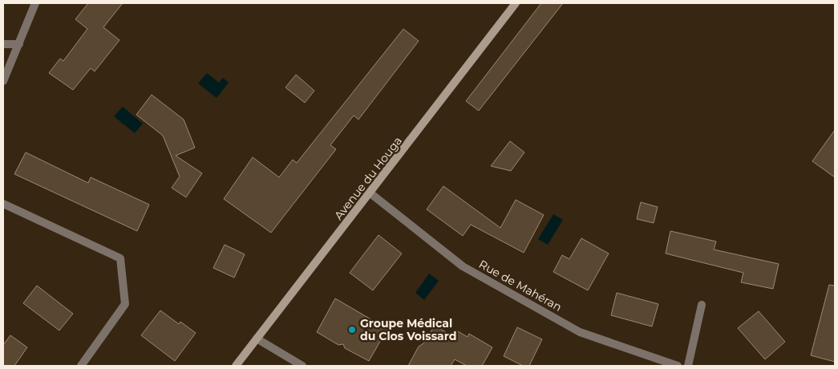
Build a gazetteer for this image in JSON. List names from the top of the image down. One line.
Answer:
{"streets":{"main road":["Avenue du Houga"],"street":["Rue de Mahéran"]},"crossings":[["Avenue du Houga","Rue de Mahéran"]],"places":["Groupe Médical du Clos Voissard"]}
